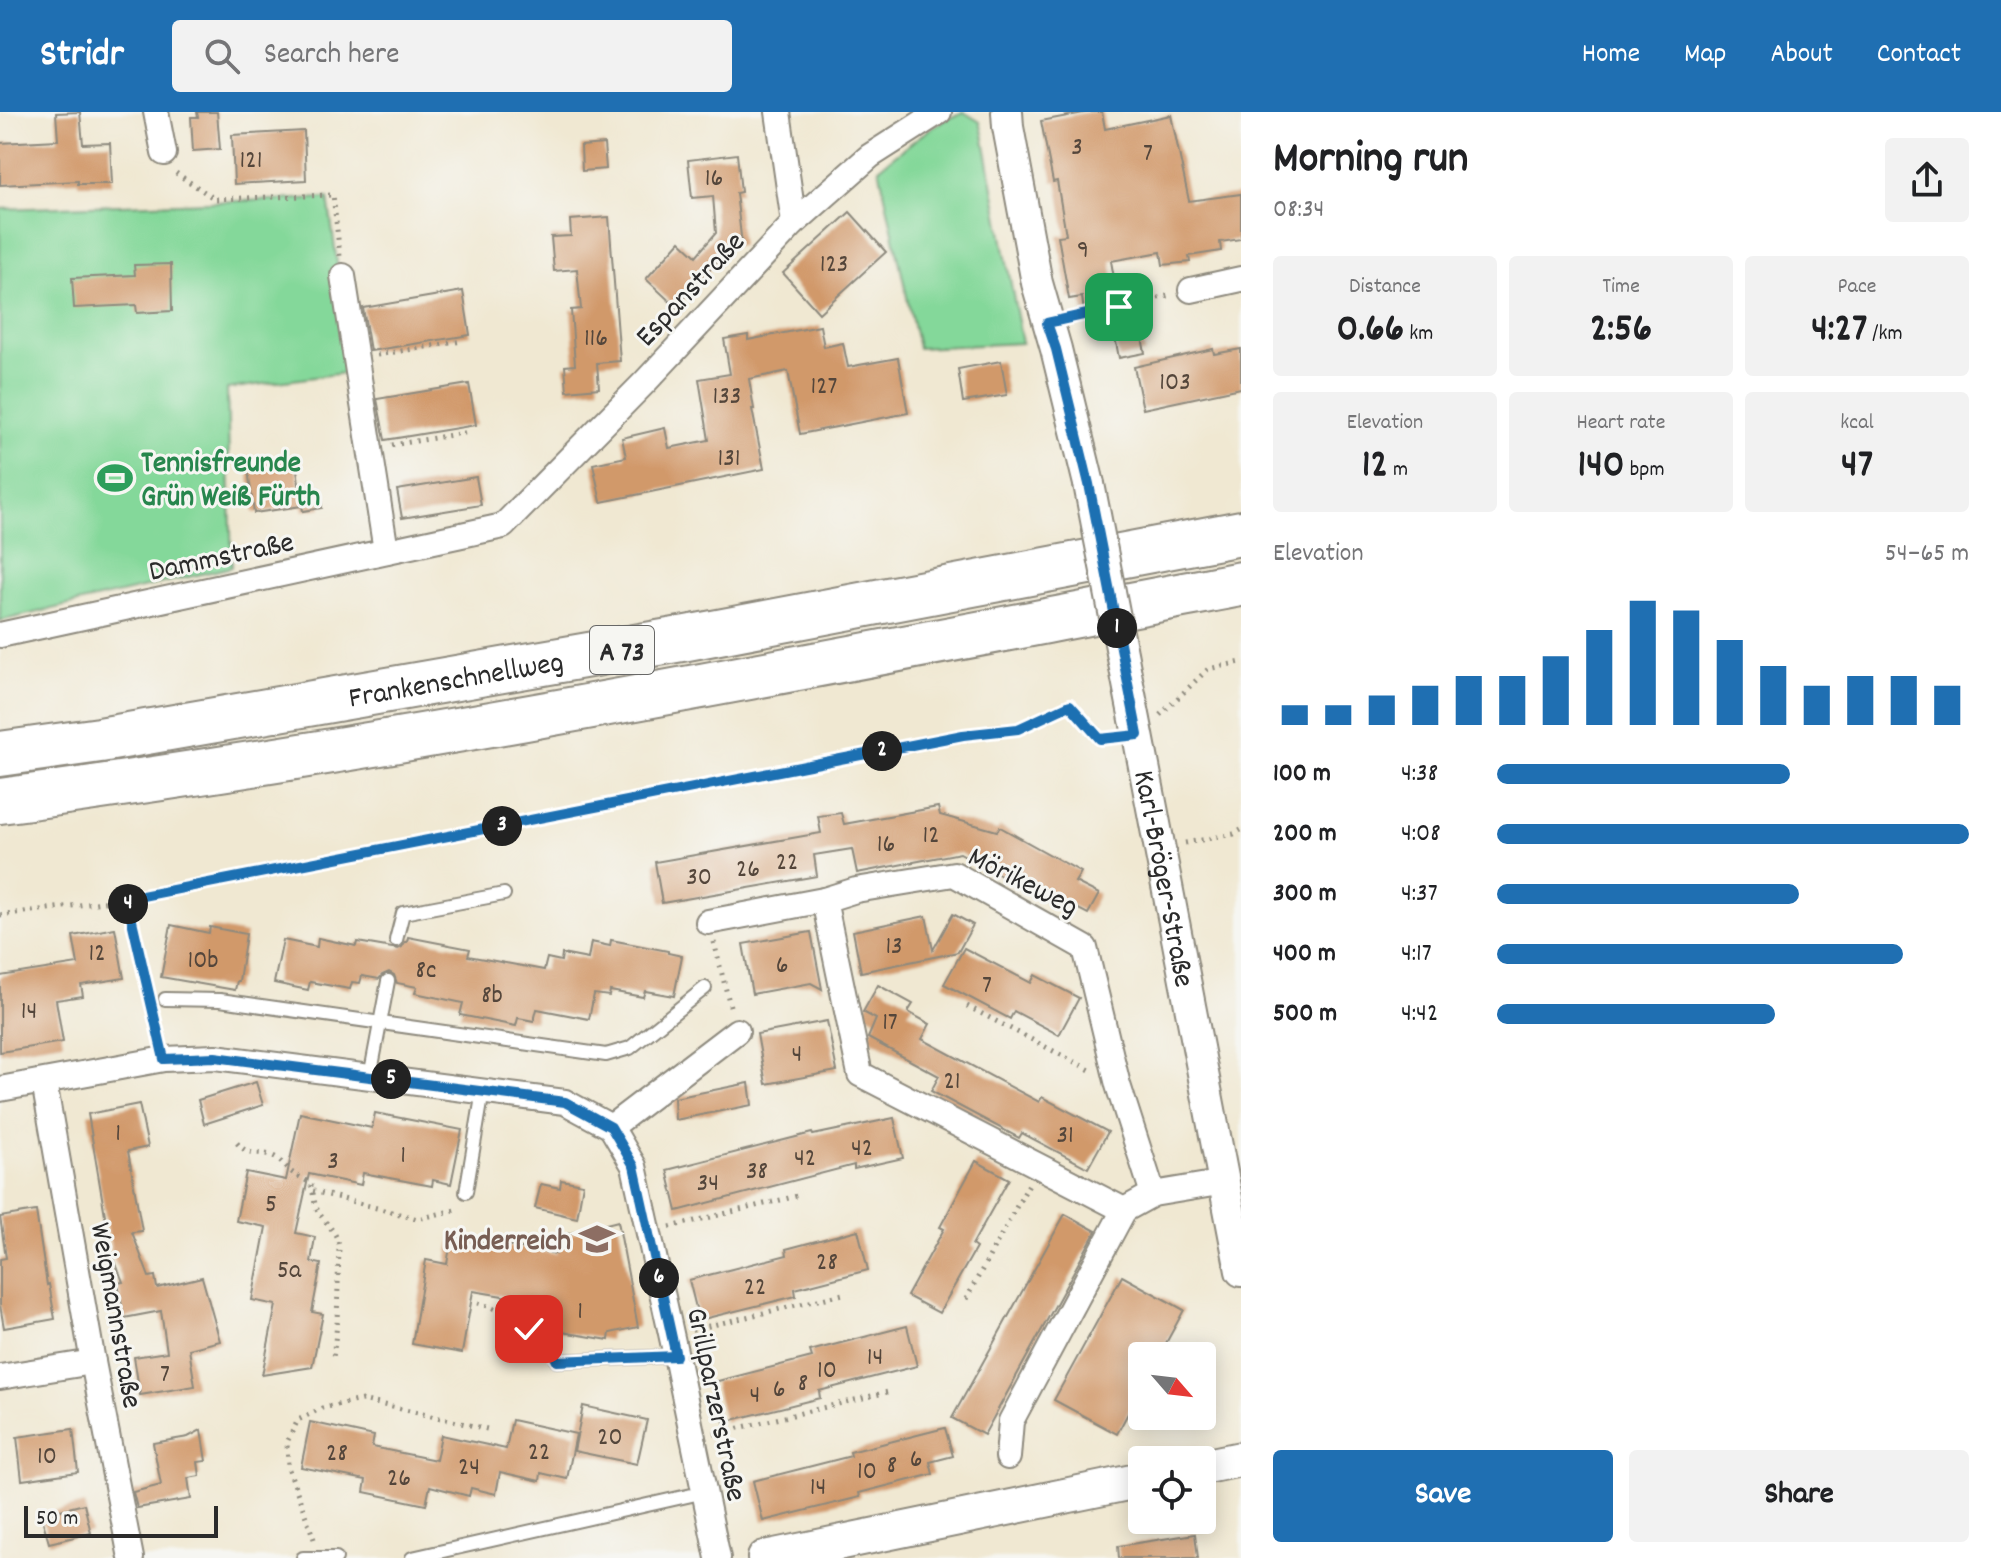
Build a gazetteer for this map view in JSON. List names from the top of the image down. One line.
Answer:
{"streets":{"highway":["A 73","Frankenschnellweg"],"street":["Espanstraße","Dammstraße","Karl-Bröger-Straße","Mörikeweg","Weigmannstraße","Grillparzerstraße"]},"crossings":[["Espanstraße","Dammstraße"]],"places":{"sports":["Tennisfreunde Grün Weiß Fürth"],"school or university":["Kinderreich"]},"house_numbers":["3","7","121","16","9","123","116","103","127","133","131","12","16","22","26","30","13","12","10b","6","8c","7","8b","14","17","4","21","1","31","42","1","42","3","38","34","5","28","5a","22","1","14","10","7","8","6","4","20","22","28","10","6","8","24","10","26","14"],"scale_bar":"50 m","north":"bottom right","page":{"header":"Stridr","search":"Search here","nav":["Home","Map","About","Contact"],"heading":["Morning run","08:34"],"stats":[["Distance","0.66 km"],["Time","2:56"],["Pace","4:27 /km"],["Elevation","12 m"],["Heart rate","140 bpm"],["kcal","47"]],"chart":["Elevation","54–65 m"],"pins":["1","2","3","4","5","6"],"list":[{"name":"100 m","note":"4:38"},{"name":"200 m","note":"4:08"},{"name":"300 m","note":"4:37"},{"name":"400 m","note":"4:17"},{"name":"500 m","note":"4:42"}],"buttons":["Save","Share"],"scale":"50 m"}}
